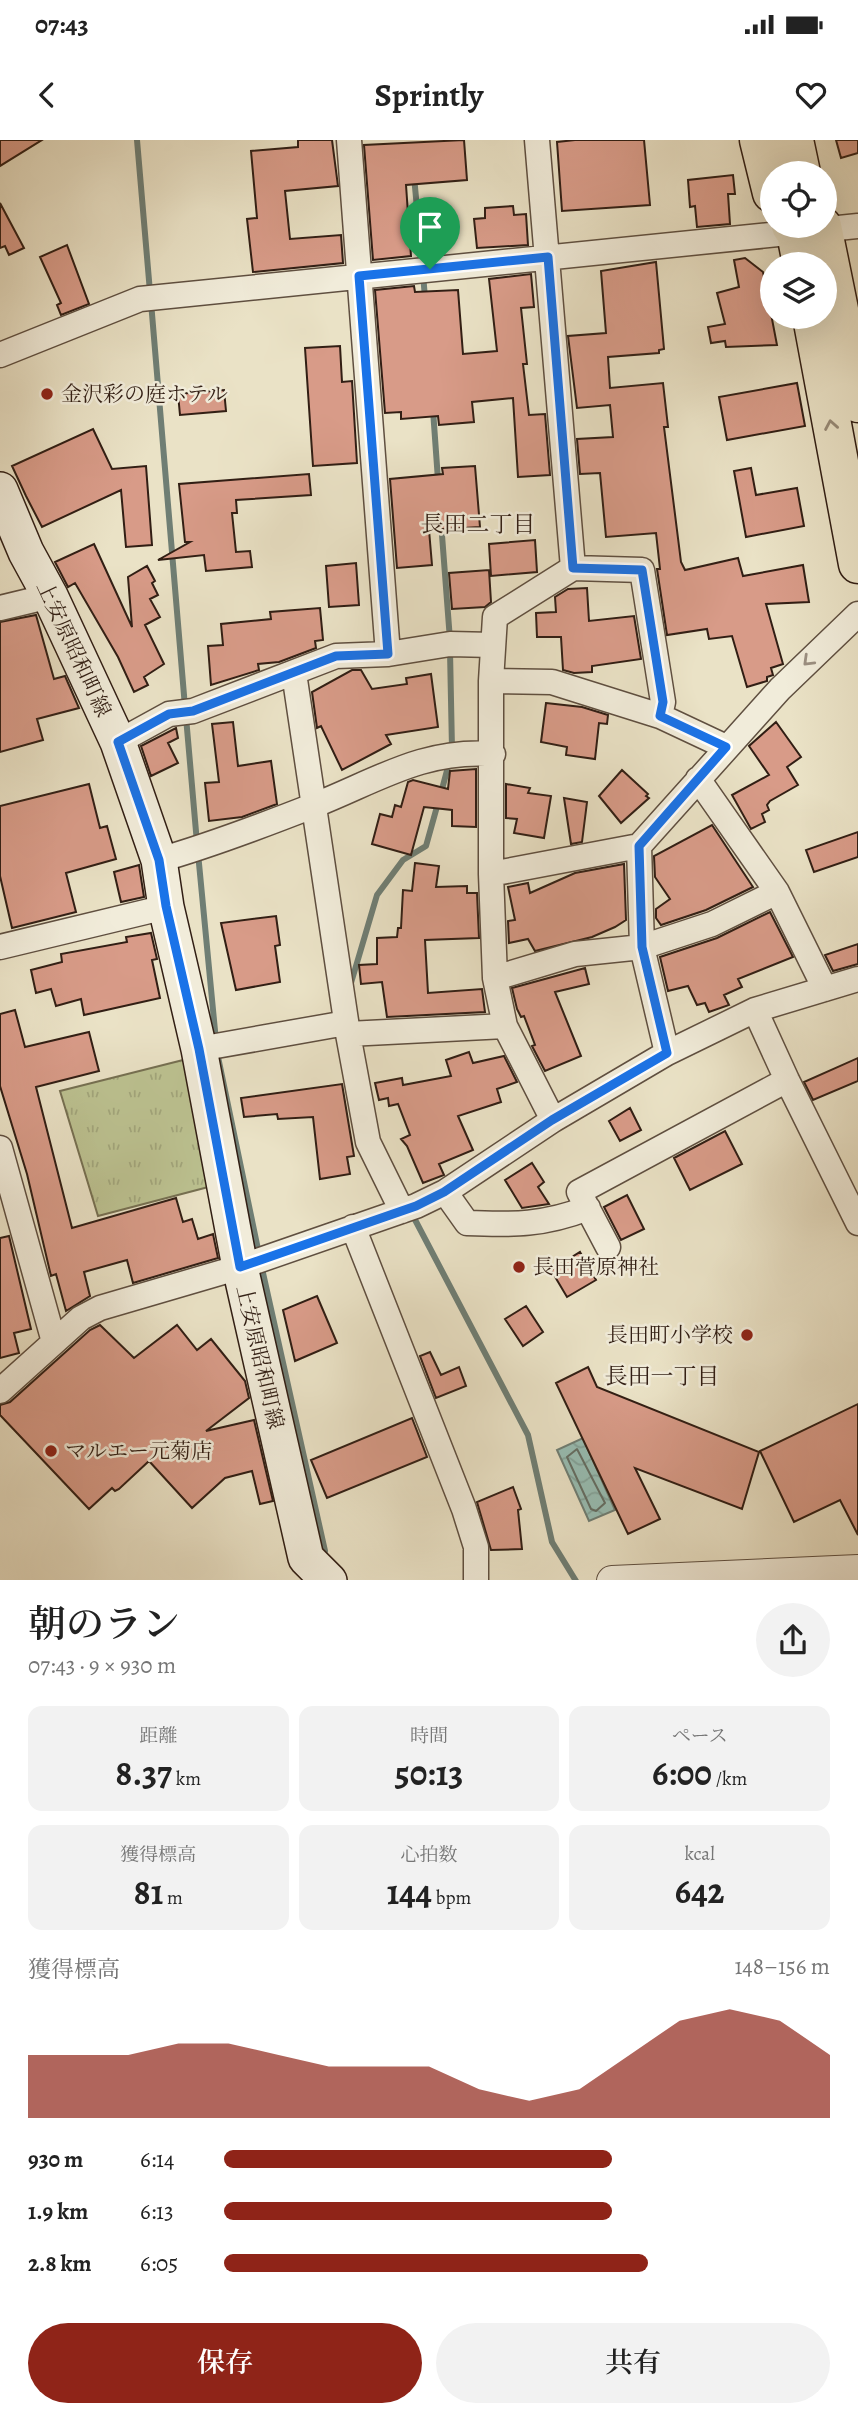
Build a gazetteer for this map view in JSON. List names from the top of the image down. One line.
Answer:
{"streets":{"main road":["上安原昭和町線"]},"districts":["長田二丁目","長田一丁目"],"places":["金沢彩の庭ホテル","長田菅原神社","長田町小学校","マルエー元菊店"],"page":{"status":"07:43","header":"Sprintly","heading":["朝のラン","07:43 · 9 × 930 m"],"stats":[["距離","8.37 km"],["時間","50:13"],["ペース","6:00 /km"],["獲得標高","81 m"],["心拍数","144 bpm"],["kcal","642"]],"chart":["獲得標高","148–156 m"],"list":[{"name":"930 m","note":"6:14"},{"name":"1.9 km","note":"6:13"},{"name":"2.8 km","note":"6:05"}],"buttons":["保存","共有"]}}
